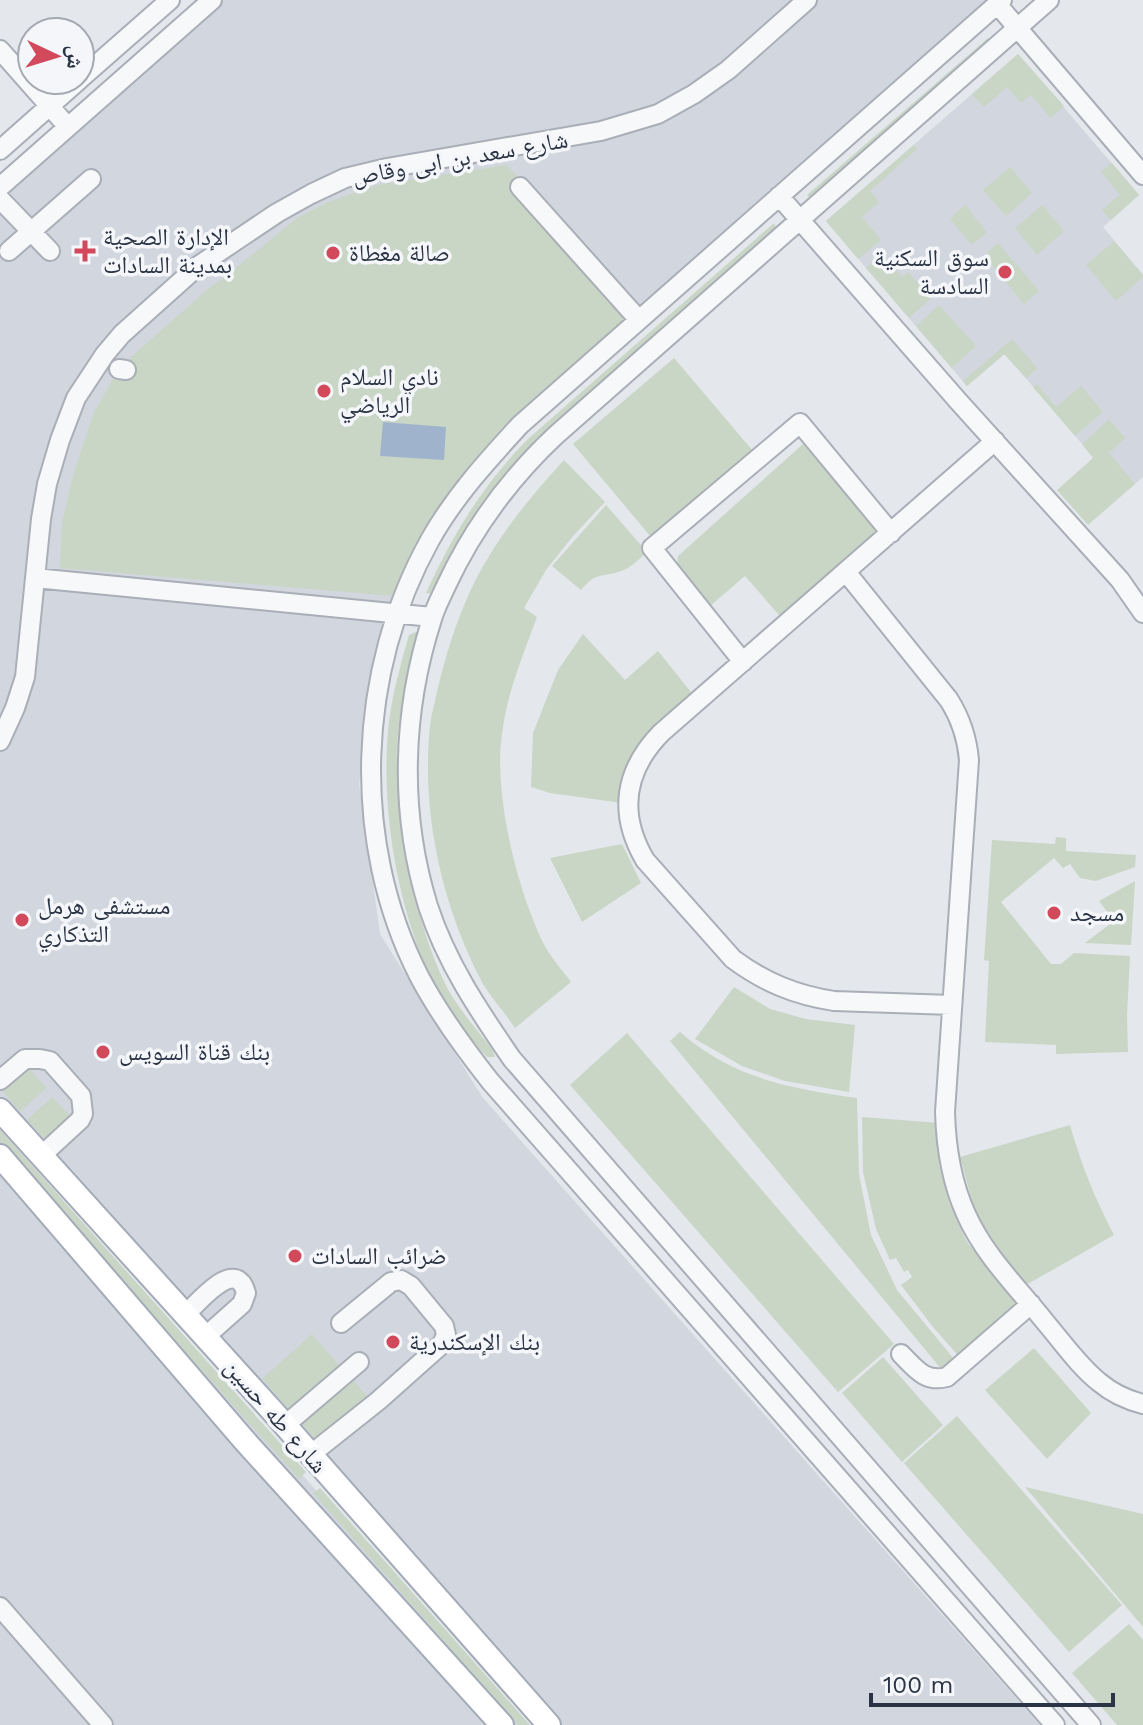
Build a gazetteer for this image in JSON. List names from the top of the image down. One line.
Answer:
{"streets":{"main road":["شارع طه حسين"],"street":["شارع سعد بن ابى وقاص"]},"places":{"health":["الإدارة الصحية بمدينة السادات"],"other":["صالة مغطاة","سوق السكنية السادسة","نادي السلام الرياضي","مسجد","مستشفى هرمل التذكاري","بنك قناة السويس","ضرائب السادات","بنك الإسكندرية"]},"scale_bar":"100 m","north":"right"}
